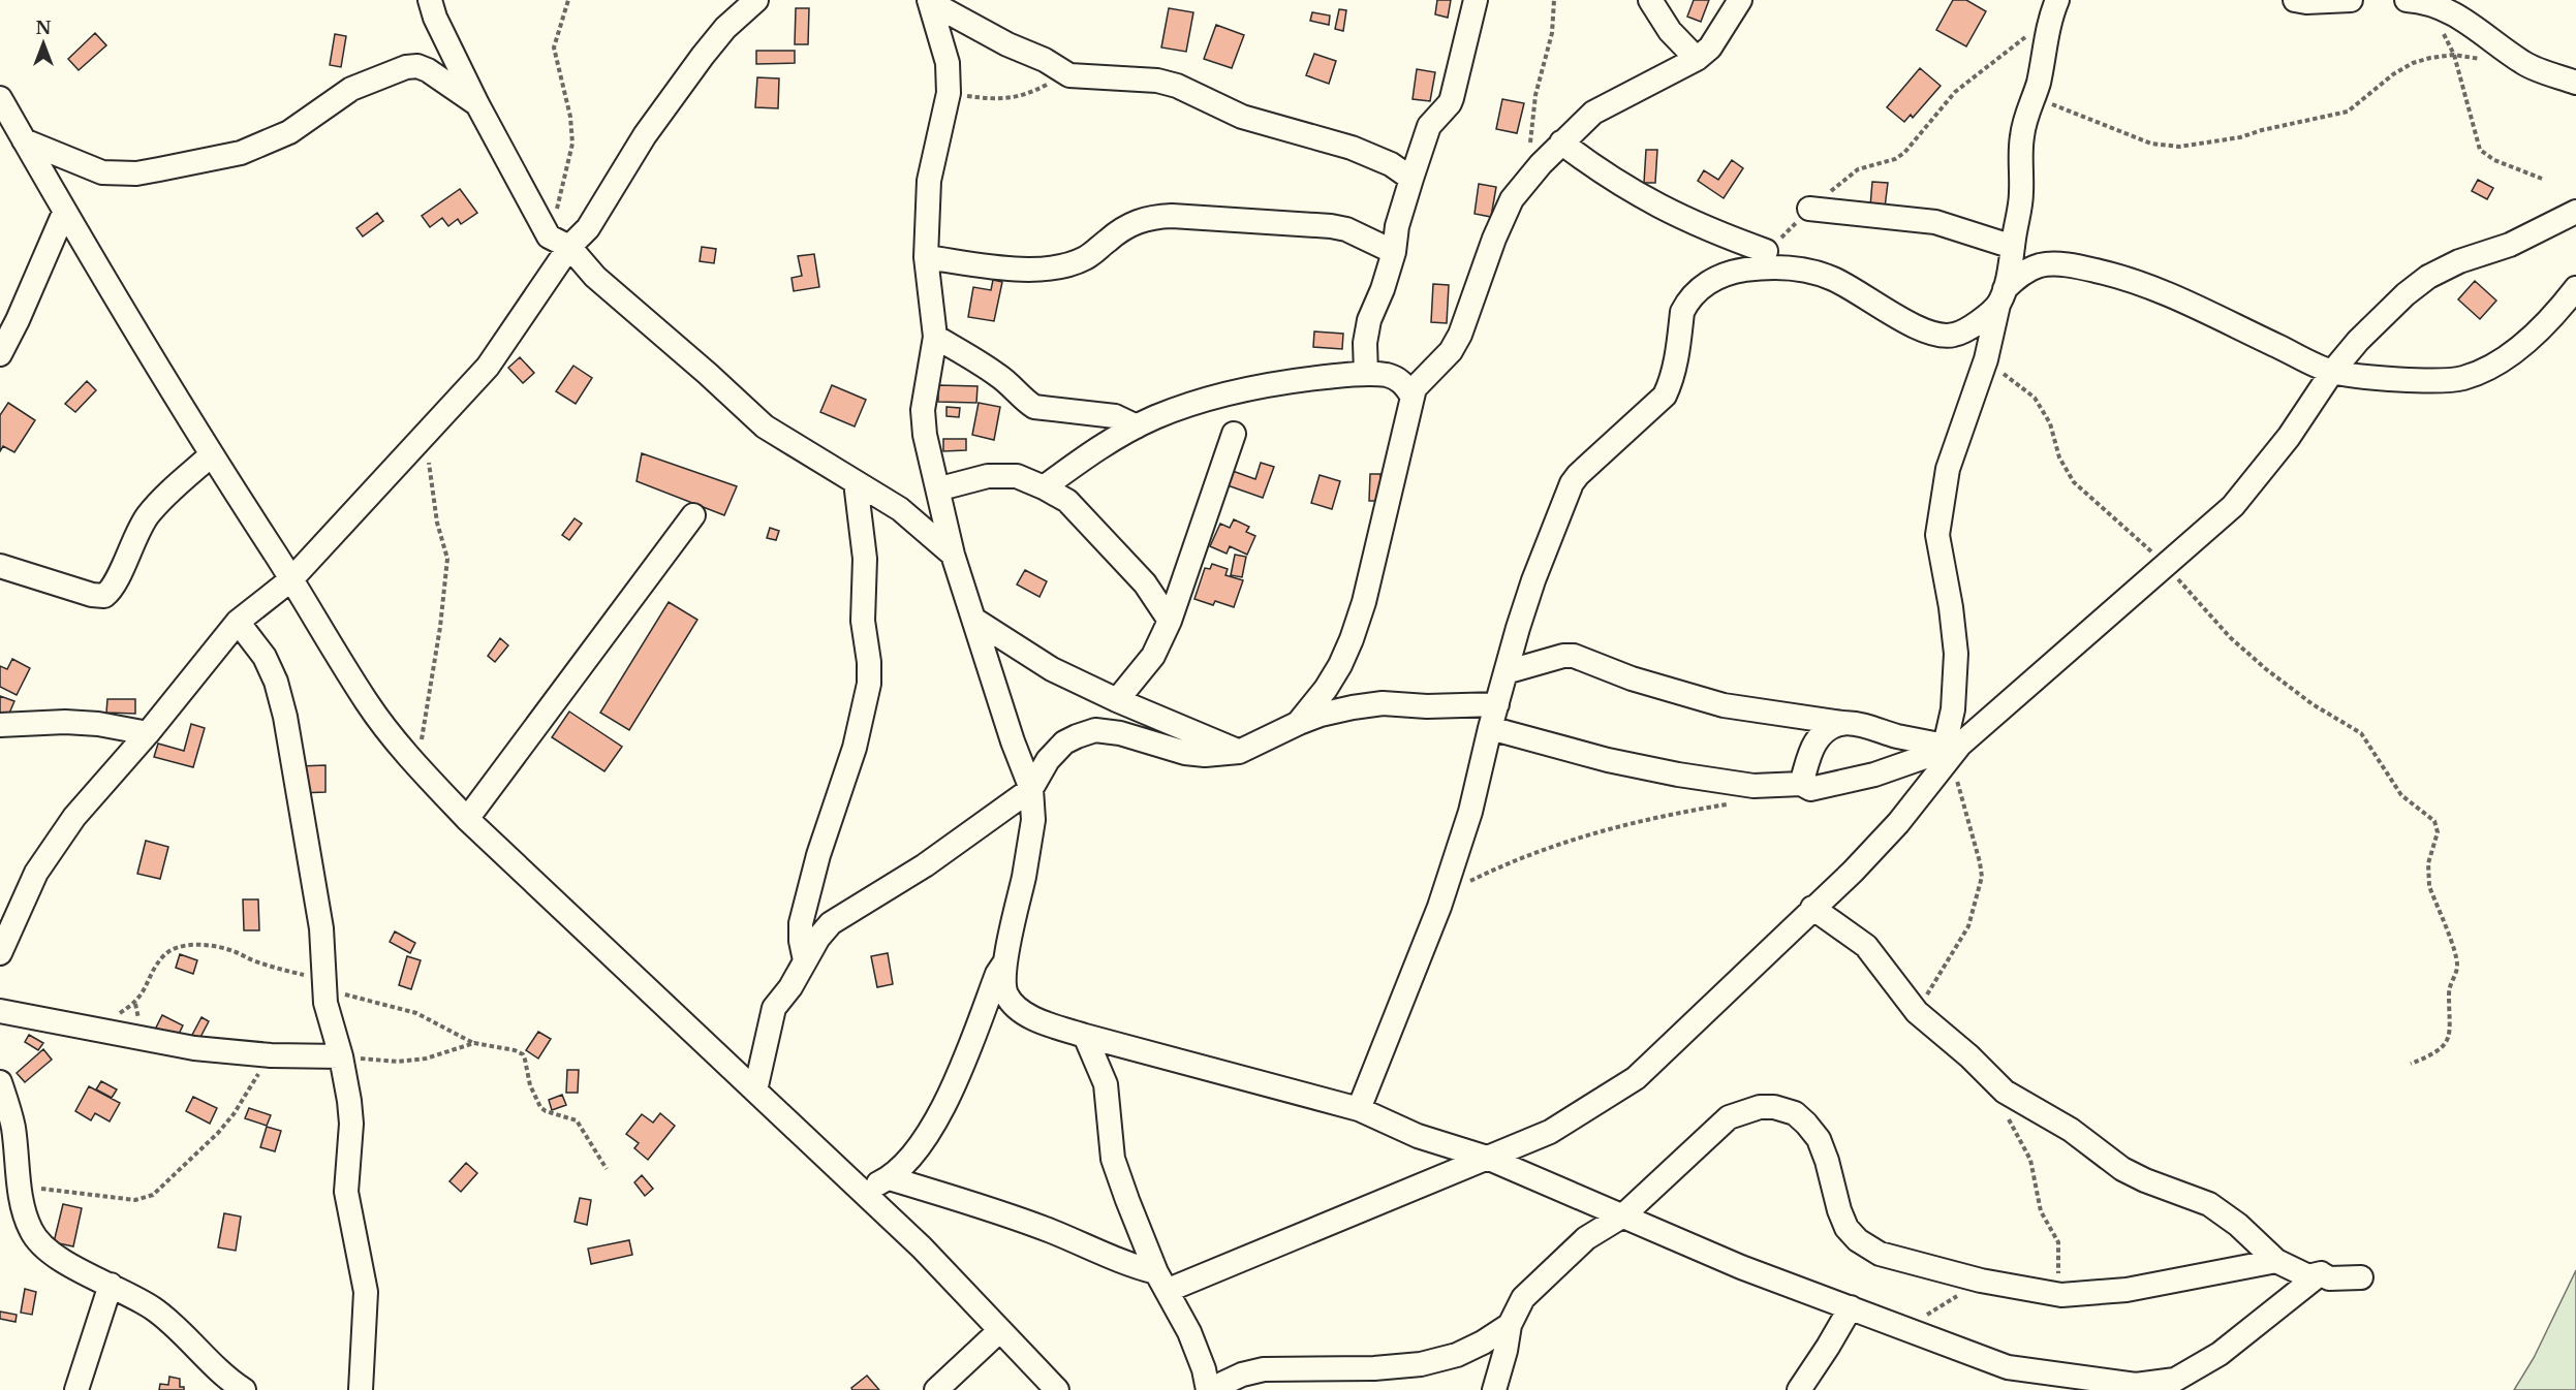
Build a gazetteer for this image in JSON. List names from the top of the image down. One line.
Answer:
{"north":"top"}
